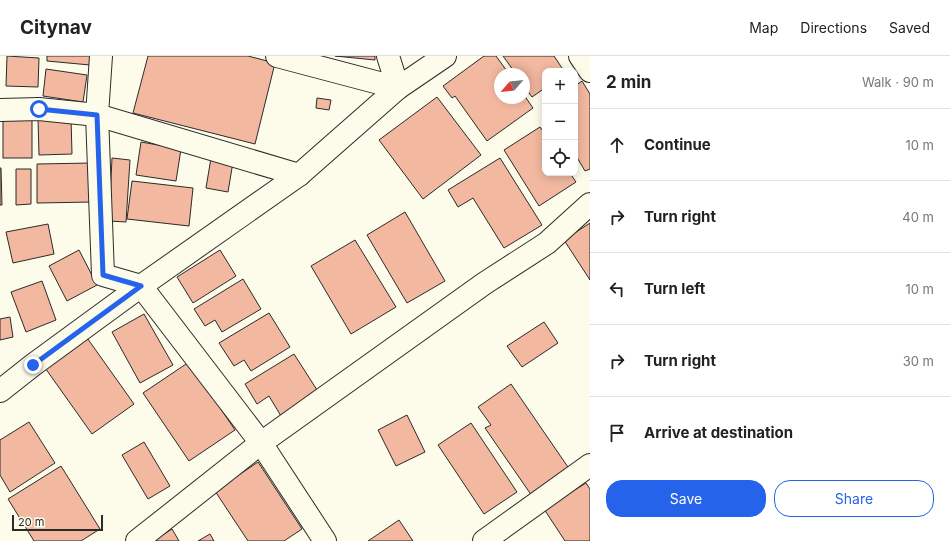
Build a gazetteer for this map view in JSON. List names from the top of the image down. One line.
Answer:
{"scale_bar":"20 m","north":"bottom left","page":{"header":"Citynav","nav":["Map","Directions","Saved"],"heading":["2 min","Walk · 90 m"],"map_buttons":["+","−"],"list":[["Continue","10 m"],["Turn right","40 m"],["Turn left","10 m"],["Turn right","30 m"],"Arrive at destination"],"buttons":["Save","Share"],"scale":"20 m"}}
